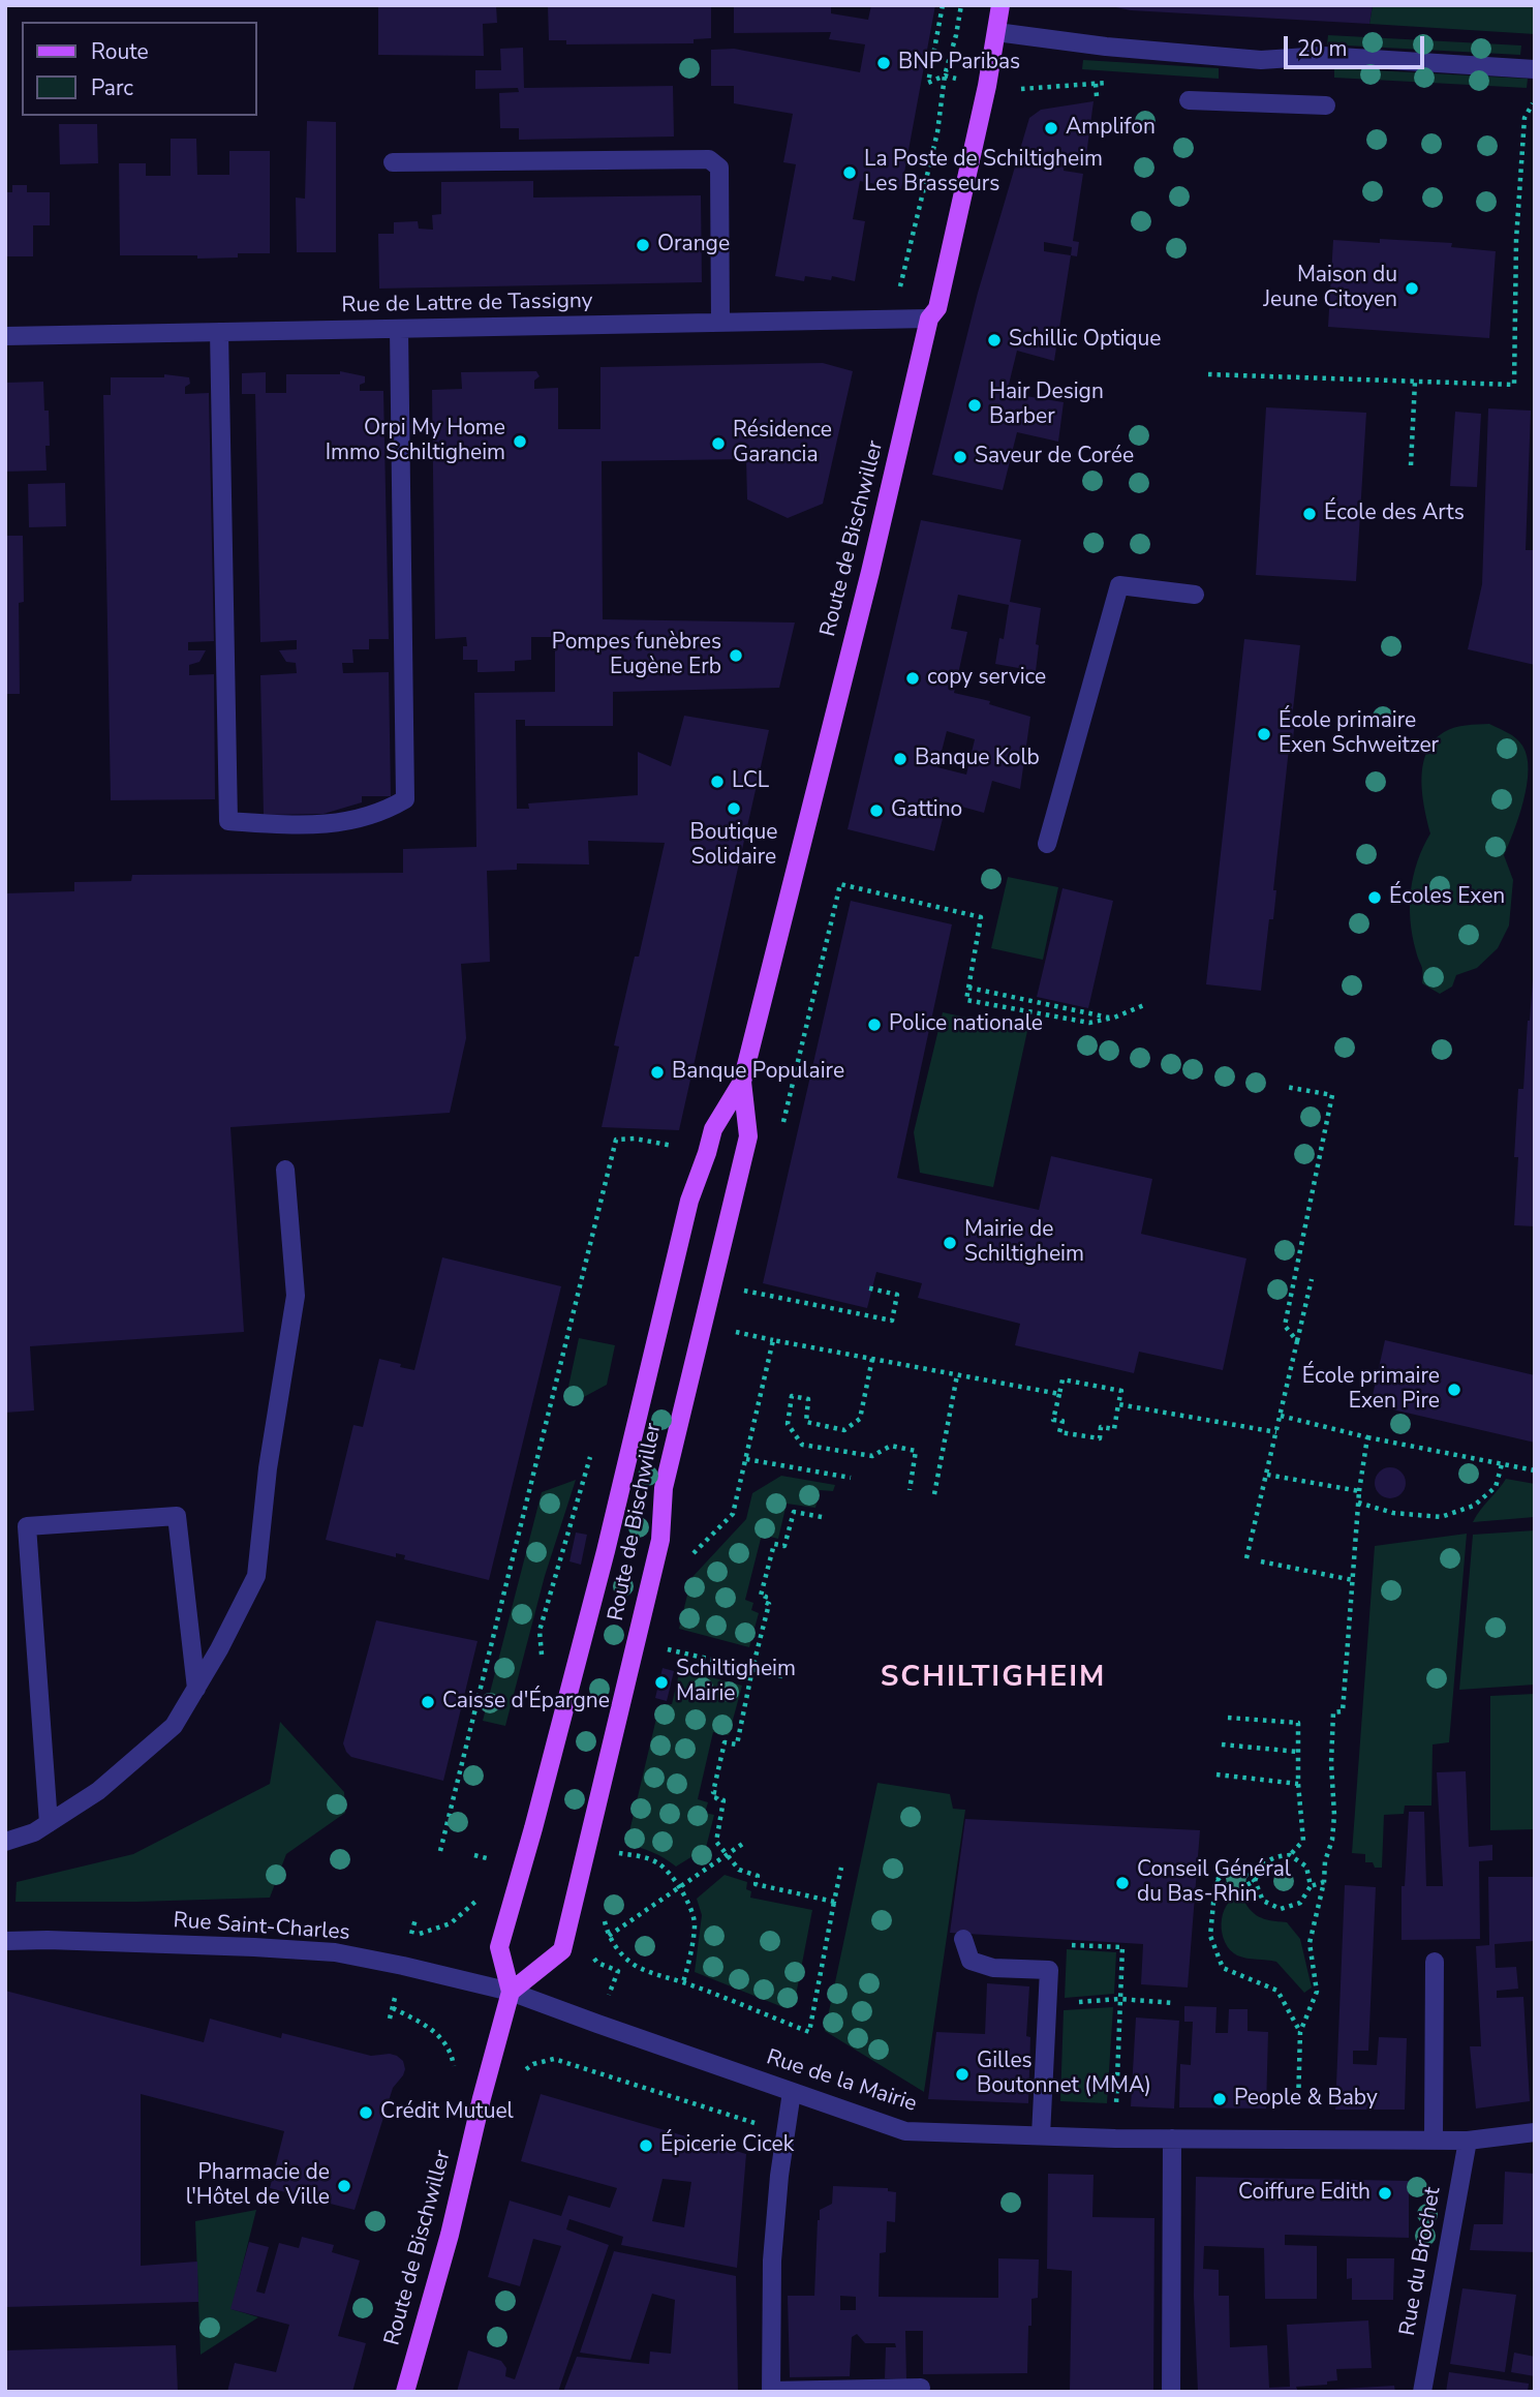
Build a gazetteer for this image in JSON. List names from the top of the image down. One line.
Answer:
{"streets":{"main road":["Route de Bischwiller"],"street":["Rue de Lattre de Tassigny","Rue Saint-Charles","Rue de la Mairie","Rue du Brochet"]},"crossings":[["Rue de Lattre de Tassigny","Route de Bischwiller"],["Route de Bischwiller","Rue Saint-Charles"],["Route de Bischwiller","Rue de la Mairie"],["Rue Saint-Charles","Rue de la Mairie"],["Rue de la Mairie","Rue du Brochet"]],"districts":["SCHILTIGHEIM"],"places":["BNP Paribas","Amplifon","La Poste de Schiltigheim Les Brasseurs","Orange","Maison du Jeune Citoyen","Schillic Optique","Hair Design Barber","Orpi My Home Immo Schiltigheim","Résidence Garancia","Saveur de Corée","École des Arts","Pompes funèbres Eugène Erb","copy service","École primaire Exen Schweitzer","Banque Kolb","LCL","Boutique Solidaire","Gattino","Écoles Exen","Police nationale","Banque Populaire","Mairie de Schiltigheim","École primaire Exen Pire","Schiltigheim Mairie","Caisse d'Épargne","Conseil Général du Bas-Rhin","Gilles Boutonnet (MMA)","People & Baby","Crédit Mutuel","Épicerie Cicek","Pharmacie de l'Hôtel de Ville","Coiffure Edith"],"legend":["Route","Parc"],"scale_bar":"20 m"}
